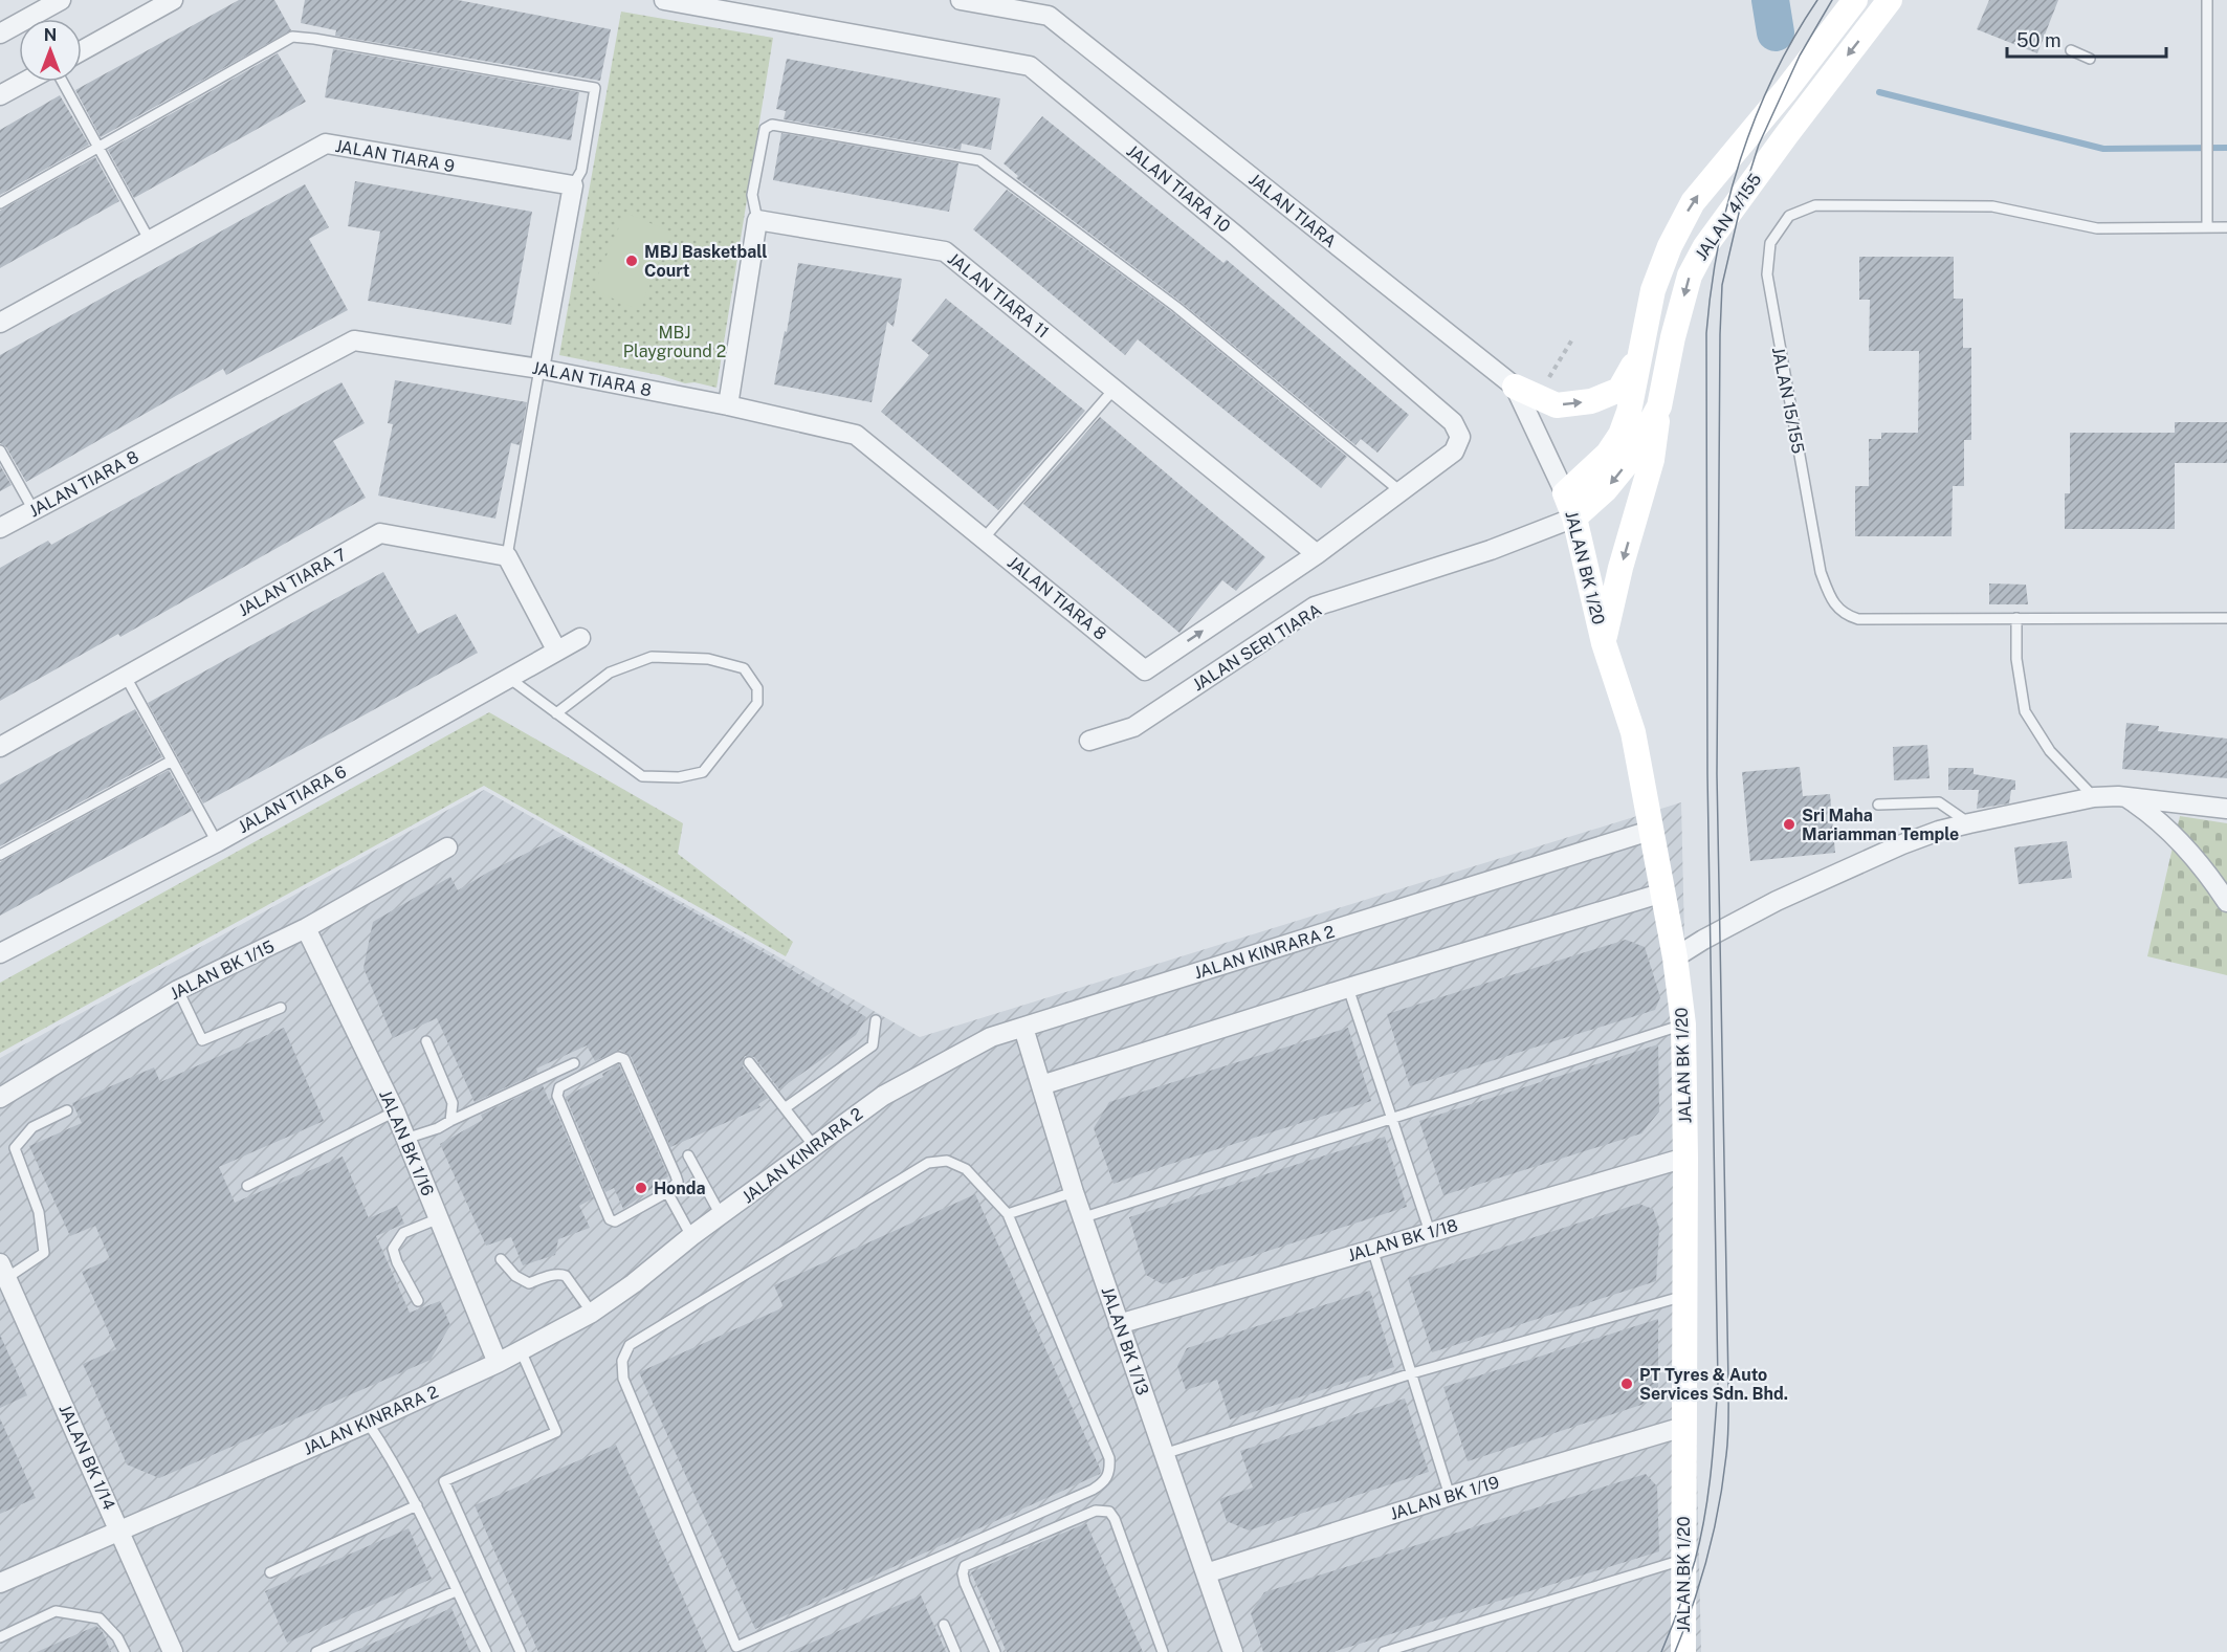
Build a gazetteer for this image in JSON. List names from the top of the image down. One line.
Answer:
{"streets":{"street":["JALAN TIARA 9","JALAN TIARA 10","JALAN TIARA","JALAN 4/155","JALAN TIARA 11","JALAN TIARA 8","JALAN BK 1/20","JALAN TIARA 7","JALAN SERI TIARA","JALAN TIARA 6","JALAN KINRARA 2","JALAN BK 1/15","JALAN BK 1/16","JALAN BK 1/18","JALAN BK 1/13","JALAN BK 1/14","JALAN BK 1/19"],"lane":["JALAN 15/155"]},"crossings":[["JALAN TIARA 10","JALAN TIARA 11"],["JALAN TIARA 10","JALAN TIARA 8"],["JALAN TIARA","JALAN 4/155"],["JALAN TIARA","JALAN BK 1/20"],["JALAN 4/155","JALAN BK 1/20"],["JALAN 4/155","JALAN SERI TIARA"],["JALAN BK 1/20","JALAN SERI TIARA"],["JALAN BK 1/20","JALAN KINRARA 2"],["JALAN BK 1/20","JALAN BK 1/18"],["JALAN BK 1/20","JALAN BK 1/19"],["JALAN KINRARA 2","JALAN BK 1/16"],["JALAN KINRARA 2","JALAN BK 1/13"],["JALAN KINRARA 2","JALAN BK 1/14"],["JALAN BK 1/15","JALAN BK 1/16"],["JALAN BK 1/18","JALAN BK 1/13"],["JALAN BK 1/13","JALAN BK 1/19"]],"parks":["MBJ Playground 2"],"places":["MBJ Basketball Court","Sri Maha Mariamman Temple","Honda","PT Tyres & Auto Services Sdn. Bhd."],"scale_bar":"50 m","north":"top"}
